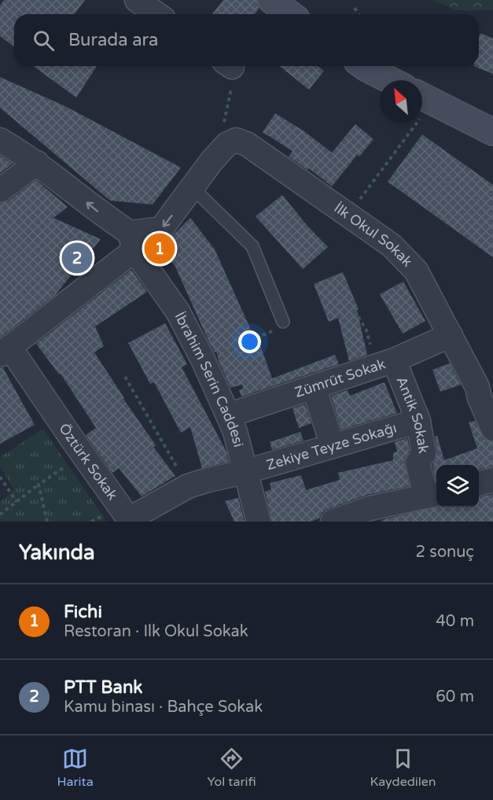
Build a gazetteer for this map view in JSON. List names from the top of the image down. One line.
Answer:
{"streets":{"street":["İlk Okul Sokak","Zümrüt Sokak","İbrahim Serin Caddesi","Antik Sokak","Zekiye Teyze Sokağı","Öztürk Sokak"]},"crossings":[["İlk Okul Sokak","Zümrüt Sokak"],["Zümrüt Sokak","İbrahim Serin Caddesi"],["Zümrüt Sokak","Antik Sokak"],["İbrahim Serin Caddesi","Zekiye Teyze Sokağı"],["İbrahim Serin Caddesi","Öztürk Sokak"],["Antik Sokak","Zekiye Teyze Sokağı"],["Zekiye Teyze Sokağı","Öztürk Sokak"]],"north":"top left","page":{"search":"Burada ara","pins":["1","2"],"heading":["Yakında","2 sonuç"],"list":[{"mark":"1","name":"Fichi","note":"Restoran · Ilk Okul Sokak","value":"40 m"},{"mark":"2","name":"PTT Bank","note":"Kamu binası · Bahçe Sokak","value":"60 m"}],"nav":["Harita","Yol tarifi","Kaydedilen"]}}
